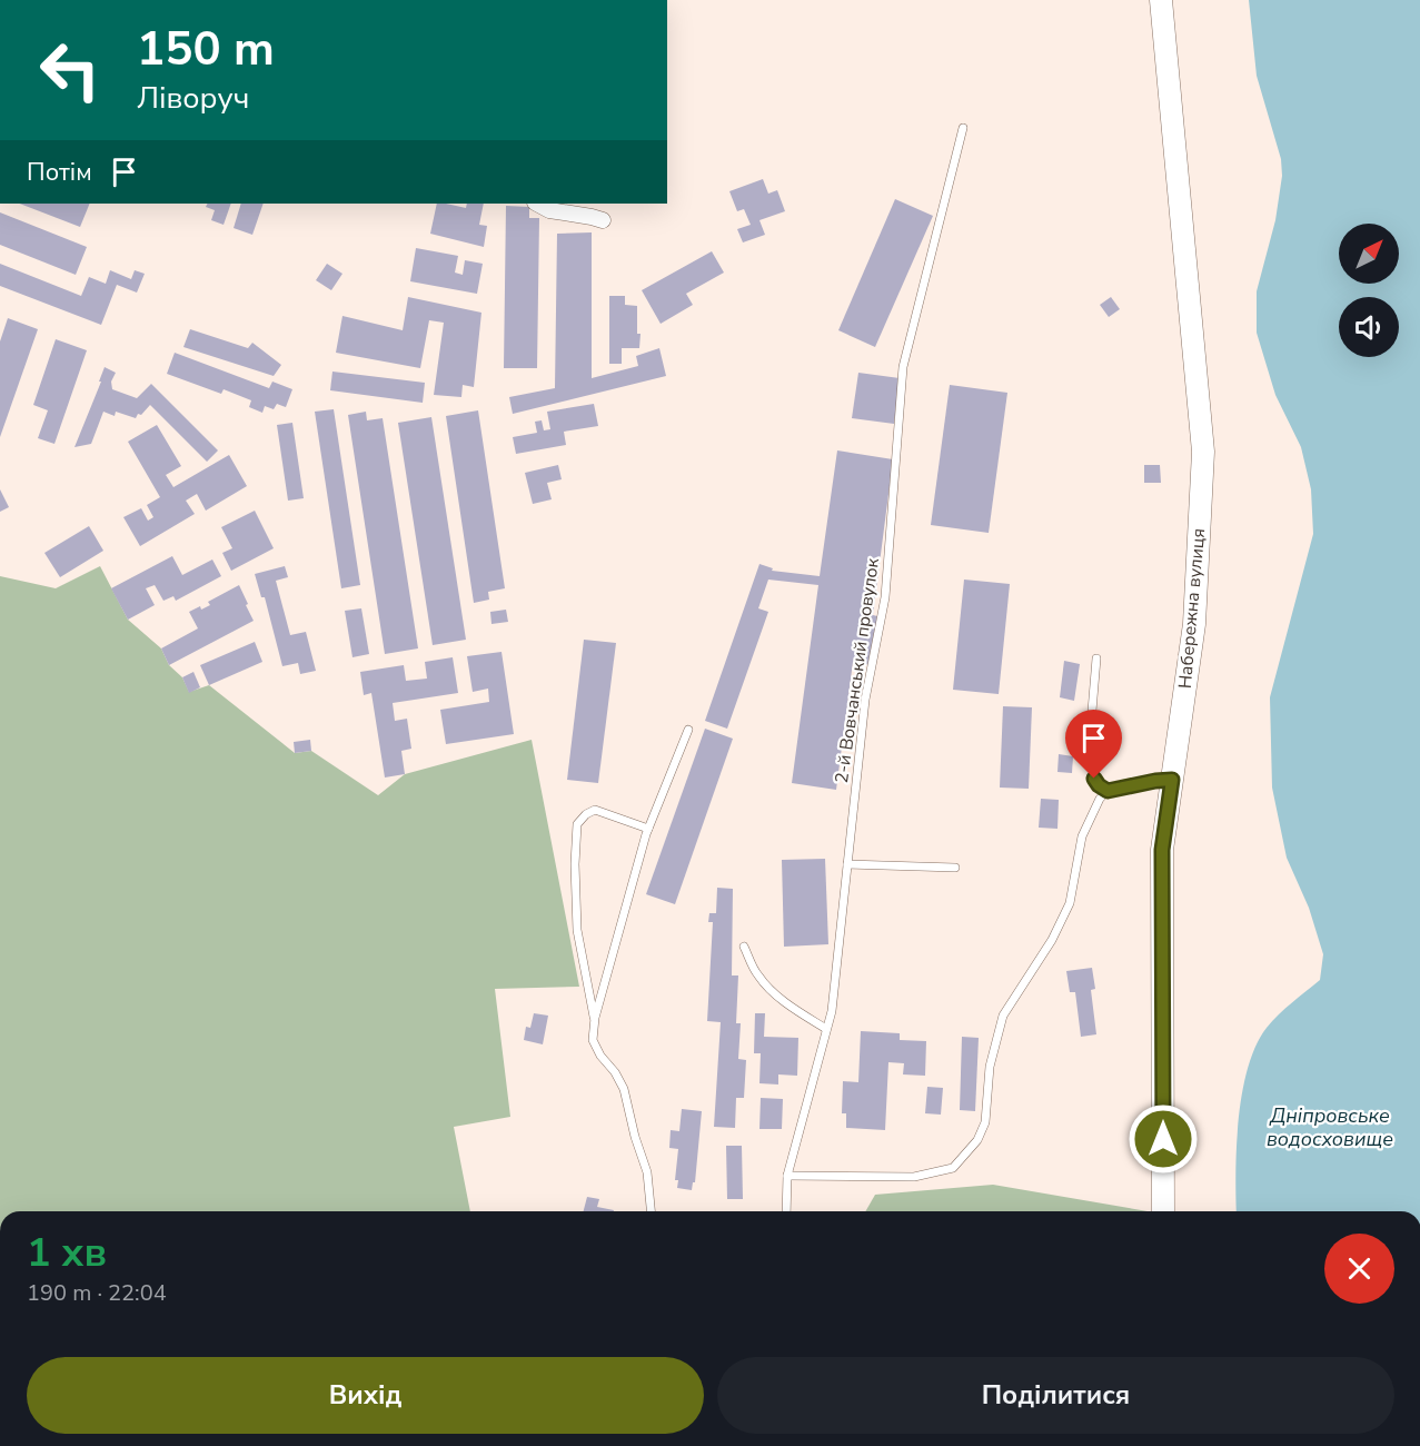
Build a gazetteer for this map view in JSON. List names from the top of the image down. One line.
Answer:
{"streets":{"street":["Набережна вулиця"],"lane":["2-й Вовчанський провулок"]},"water":["Дніпровське водосховище"],"north":"top right","page":{"turn":["150 m","Ліворуч"],"then":"Потім","heading":["1 хв","190 m · 22:04"],"buttons":["Вихід","Поділитися"]}}
